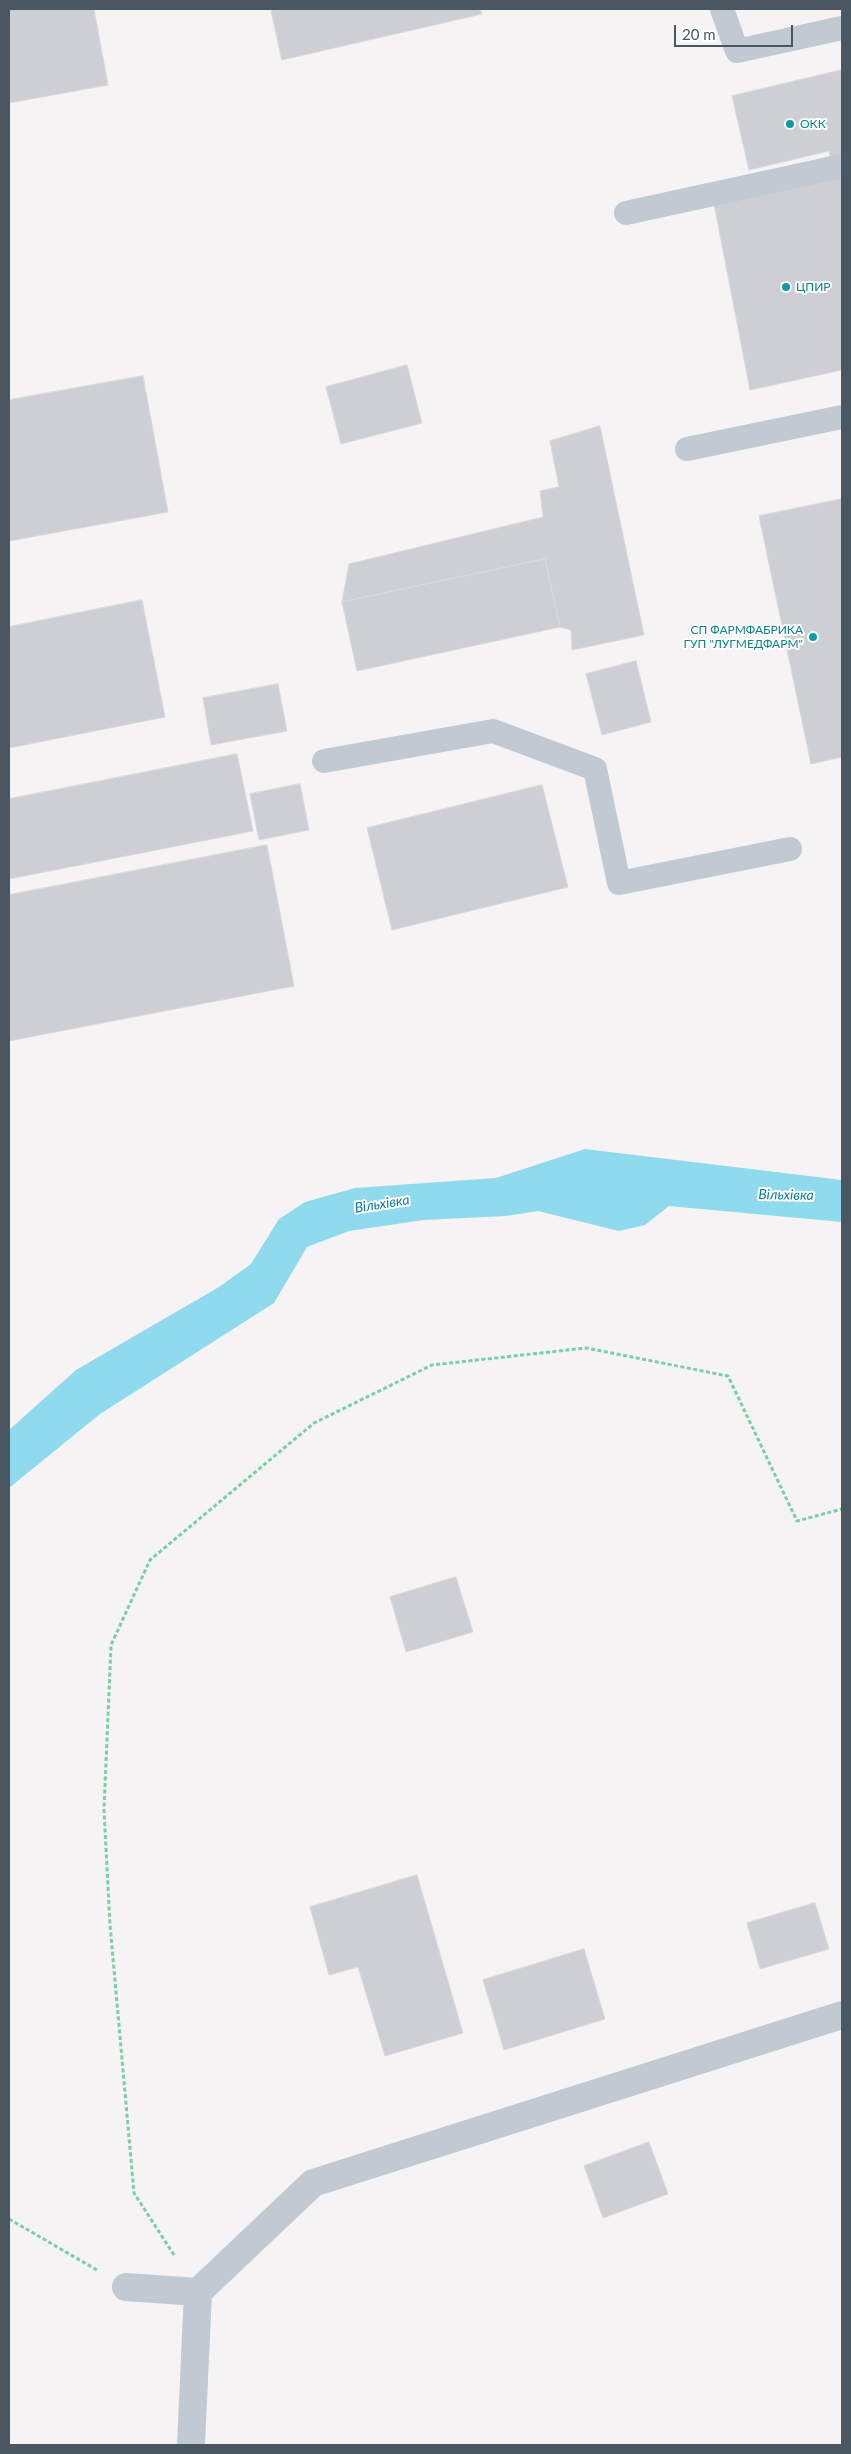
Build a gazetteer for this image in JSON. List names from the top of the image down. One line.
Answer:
{"water":["Вільхівка"],"places":["ОКК","ЦПИР","СП ФАРМФАБРИКА ГУП \"ЛУГМЕДФАРМ\""],"scale_bar":"20 m"}
